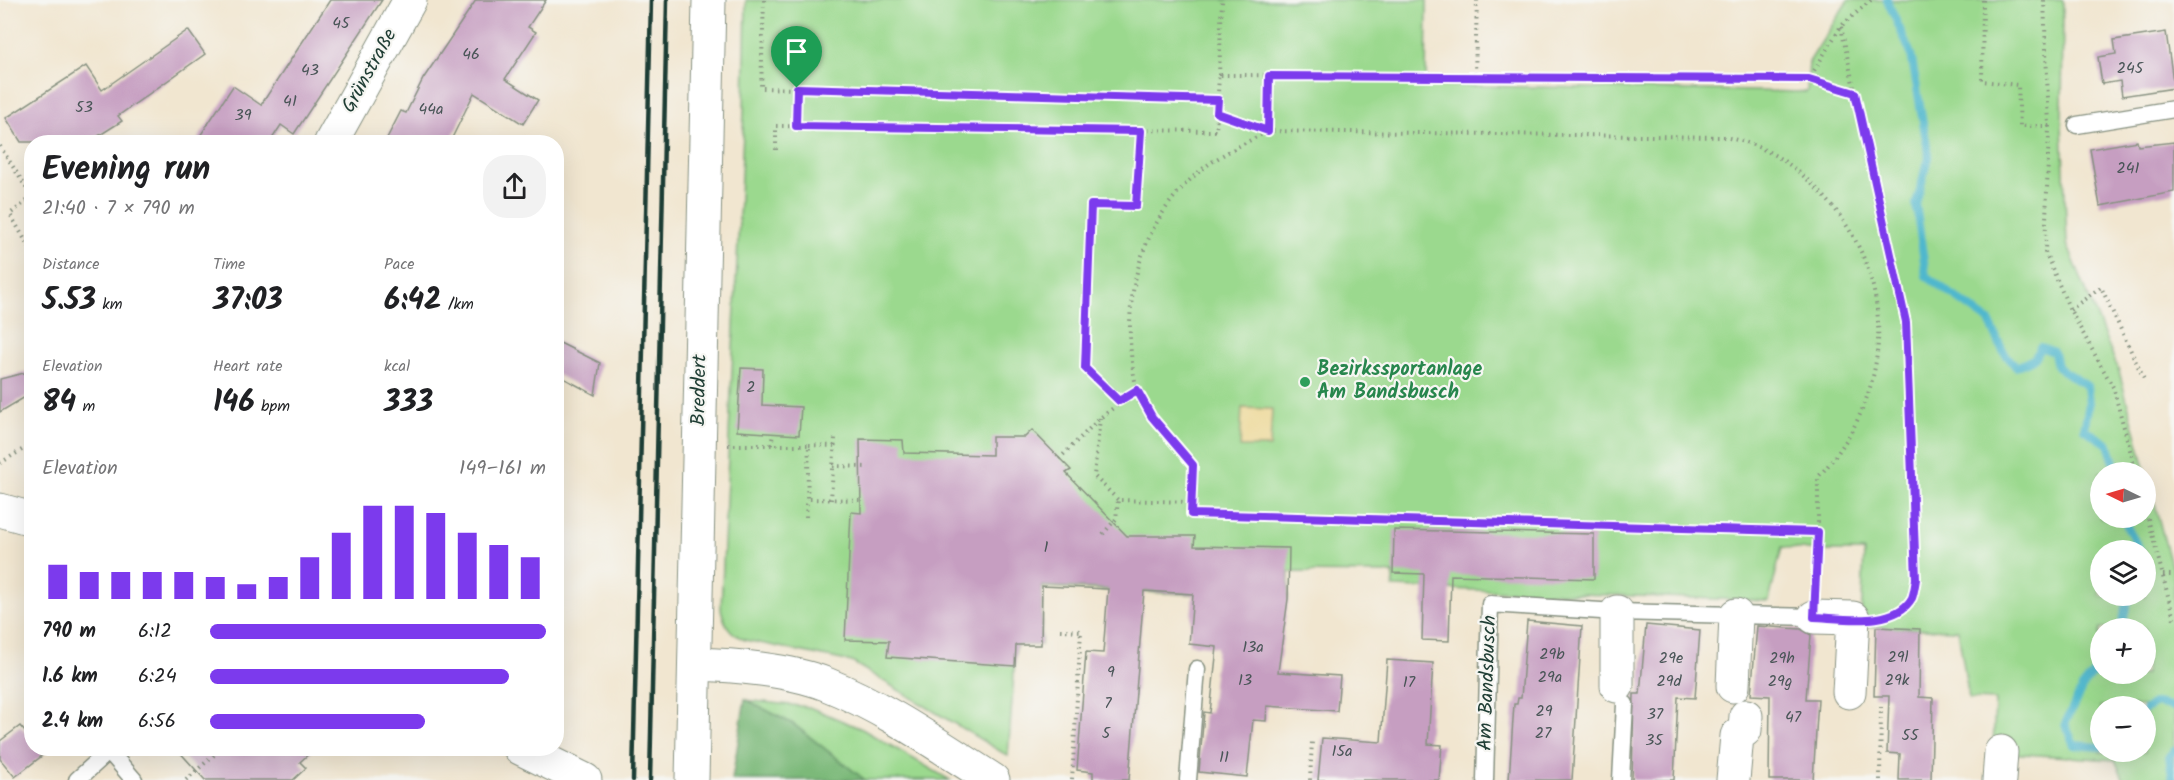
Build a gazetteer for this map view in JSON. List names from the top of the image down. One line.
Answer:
{"streets":{"street":["Grünstraße","Breddert","Am Bandsbusch"]},"places":["Bezirkssportanlage Am Bandsbusch"],"house_numbers":["45","46","245","43","41","53","44a","39","241","2","1","13a","29b","29l","29e","29h","9","29a","13","29k","29d","29g","17","7","29","37","47","5","27","55","35","15a","11"],"north":"left","page":{"heading":["Evening run","21:40 · 7 × 790 m"],"stats":[["Distance","5.53 km"],["Time","37:03"],["Pace","6:42 /km"],["Elevation","84 m"],["Heart rate","146 bpm"],["kcal","333"]],"chart":["Elevation","149–161 m"],"map_buttons":["+","−"],"list":[{"name":"790 m","note":"6:12"},{"name":"1.6 km","note":"6:24"},{"name":"2.4 km","note":"6:56"}]}}
